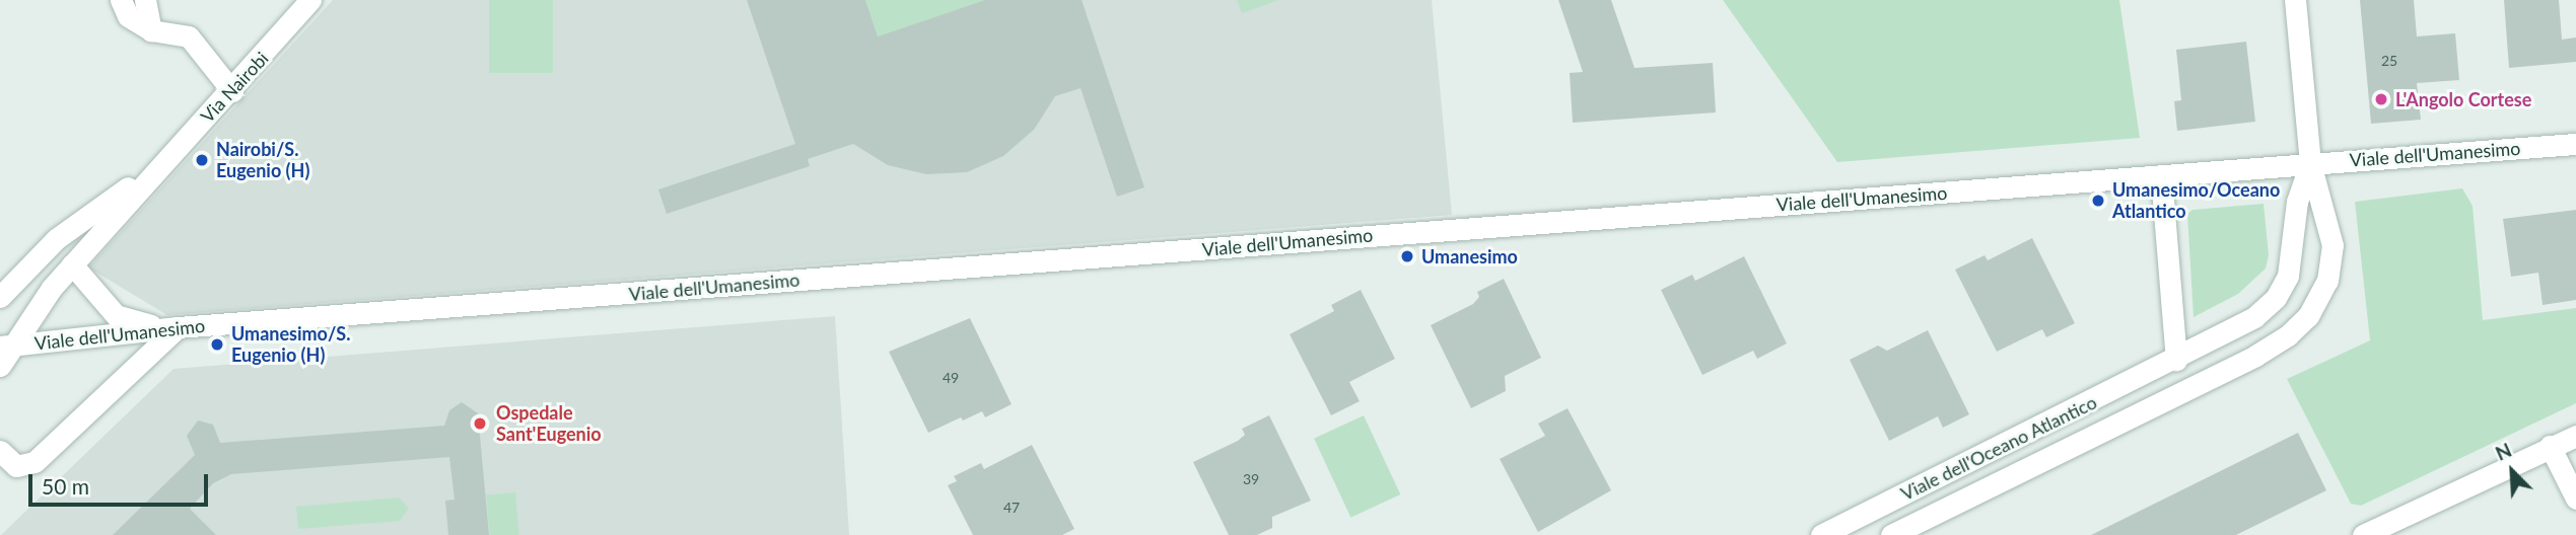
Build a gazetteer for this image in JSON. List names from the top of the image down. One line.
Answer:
{"streets":{"street":["Via Nairobi","Viale dell'Umanesimo","Viale dell'Oceano Atlantico"]},"crossings":[["Viale dell'Umanesimo","Viale dell'Oceano Atlantico"]],"places":["L'Angolo Cortese","Nairobi/S. Eugenio (H)","Umanesimo/Oceano Atlantico","Umanesimo","Umanesimo/S. Eugenio (H)","Ospedale Sant'Eugenio"],"house_numbers":["25","49","39","47"],"scale_bar":"50 m","north":"top left"}
